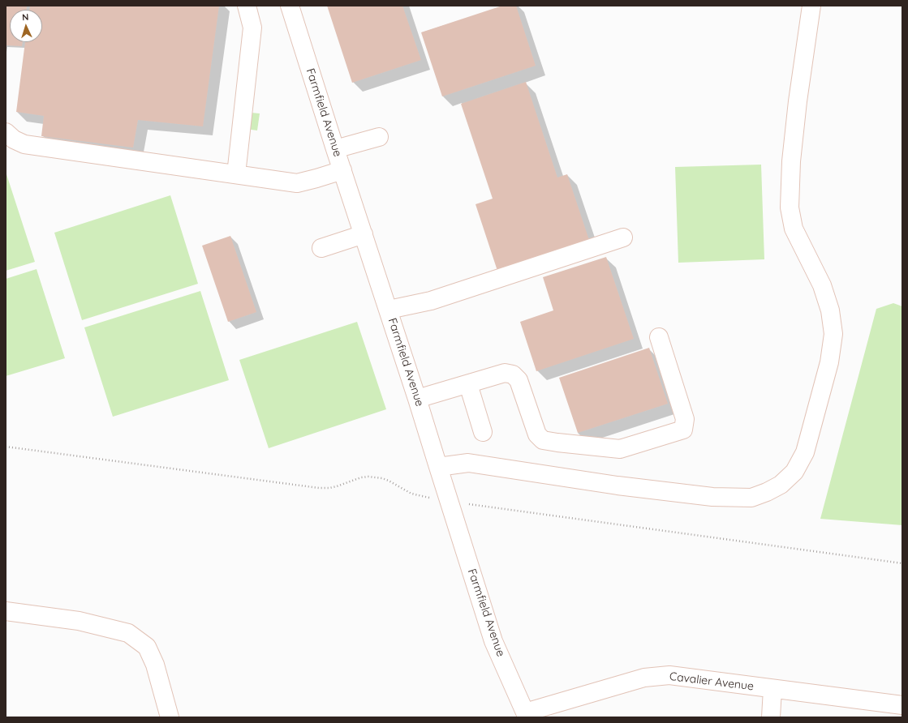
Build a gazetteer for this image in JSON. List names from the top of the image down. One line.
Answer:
{"streets":{"street":["Farmfield Avenue","Cavalier Avenue"]},"crossings":[["Farmfield Avenue","Cavalier Avenue"]],"north":"top"}
